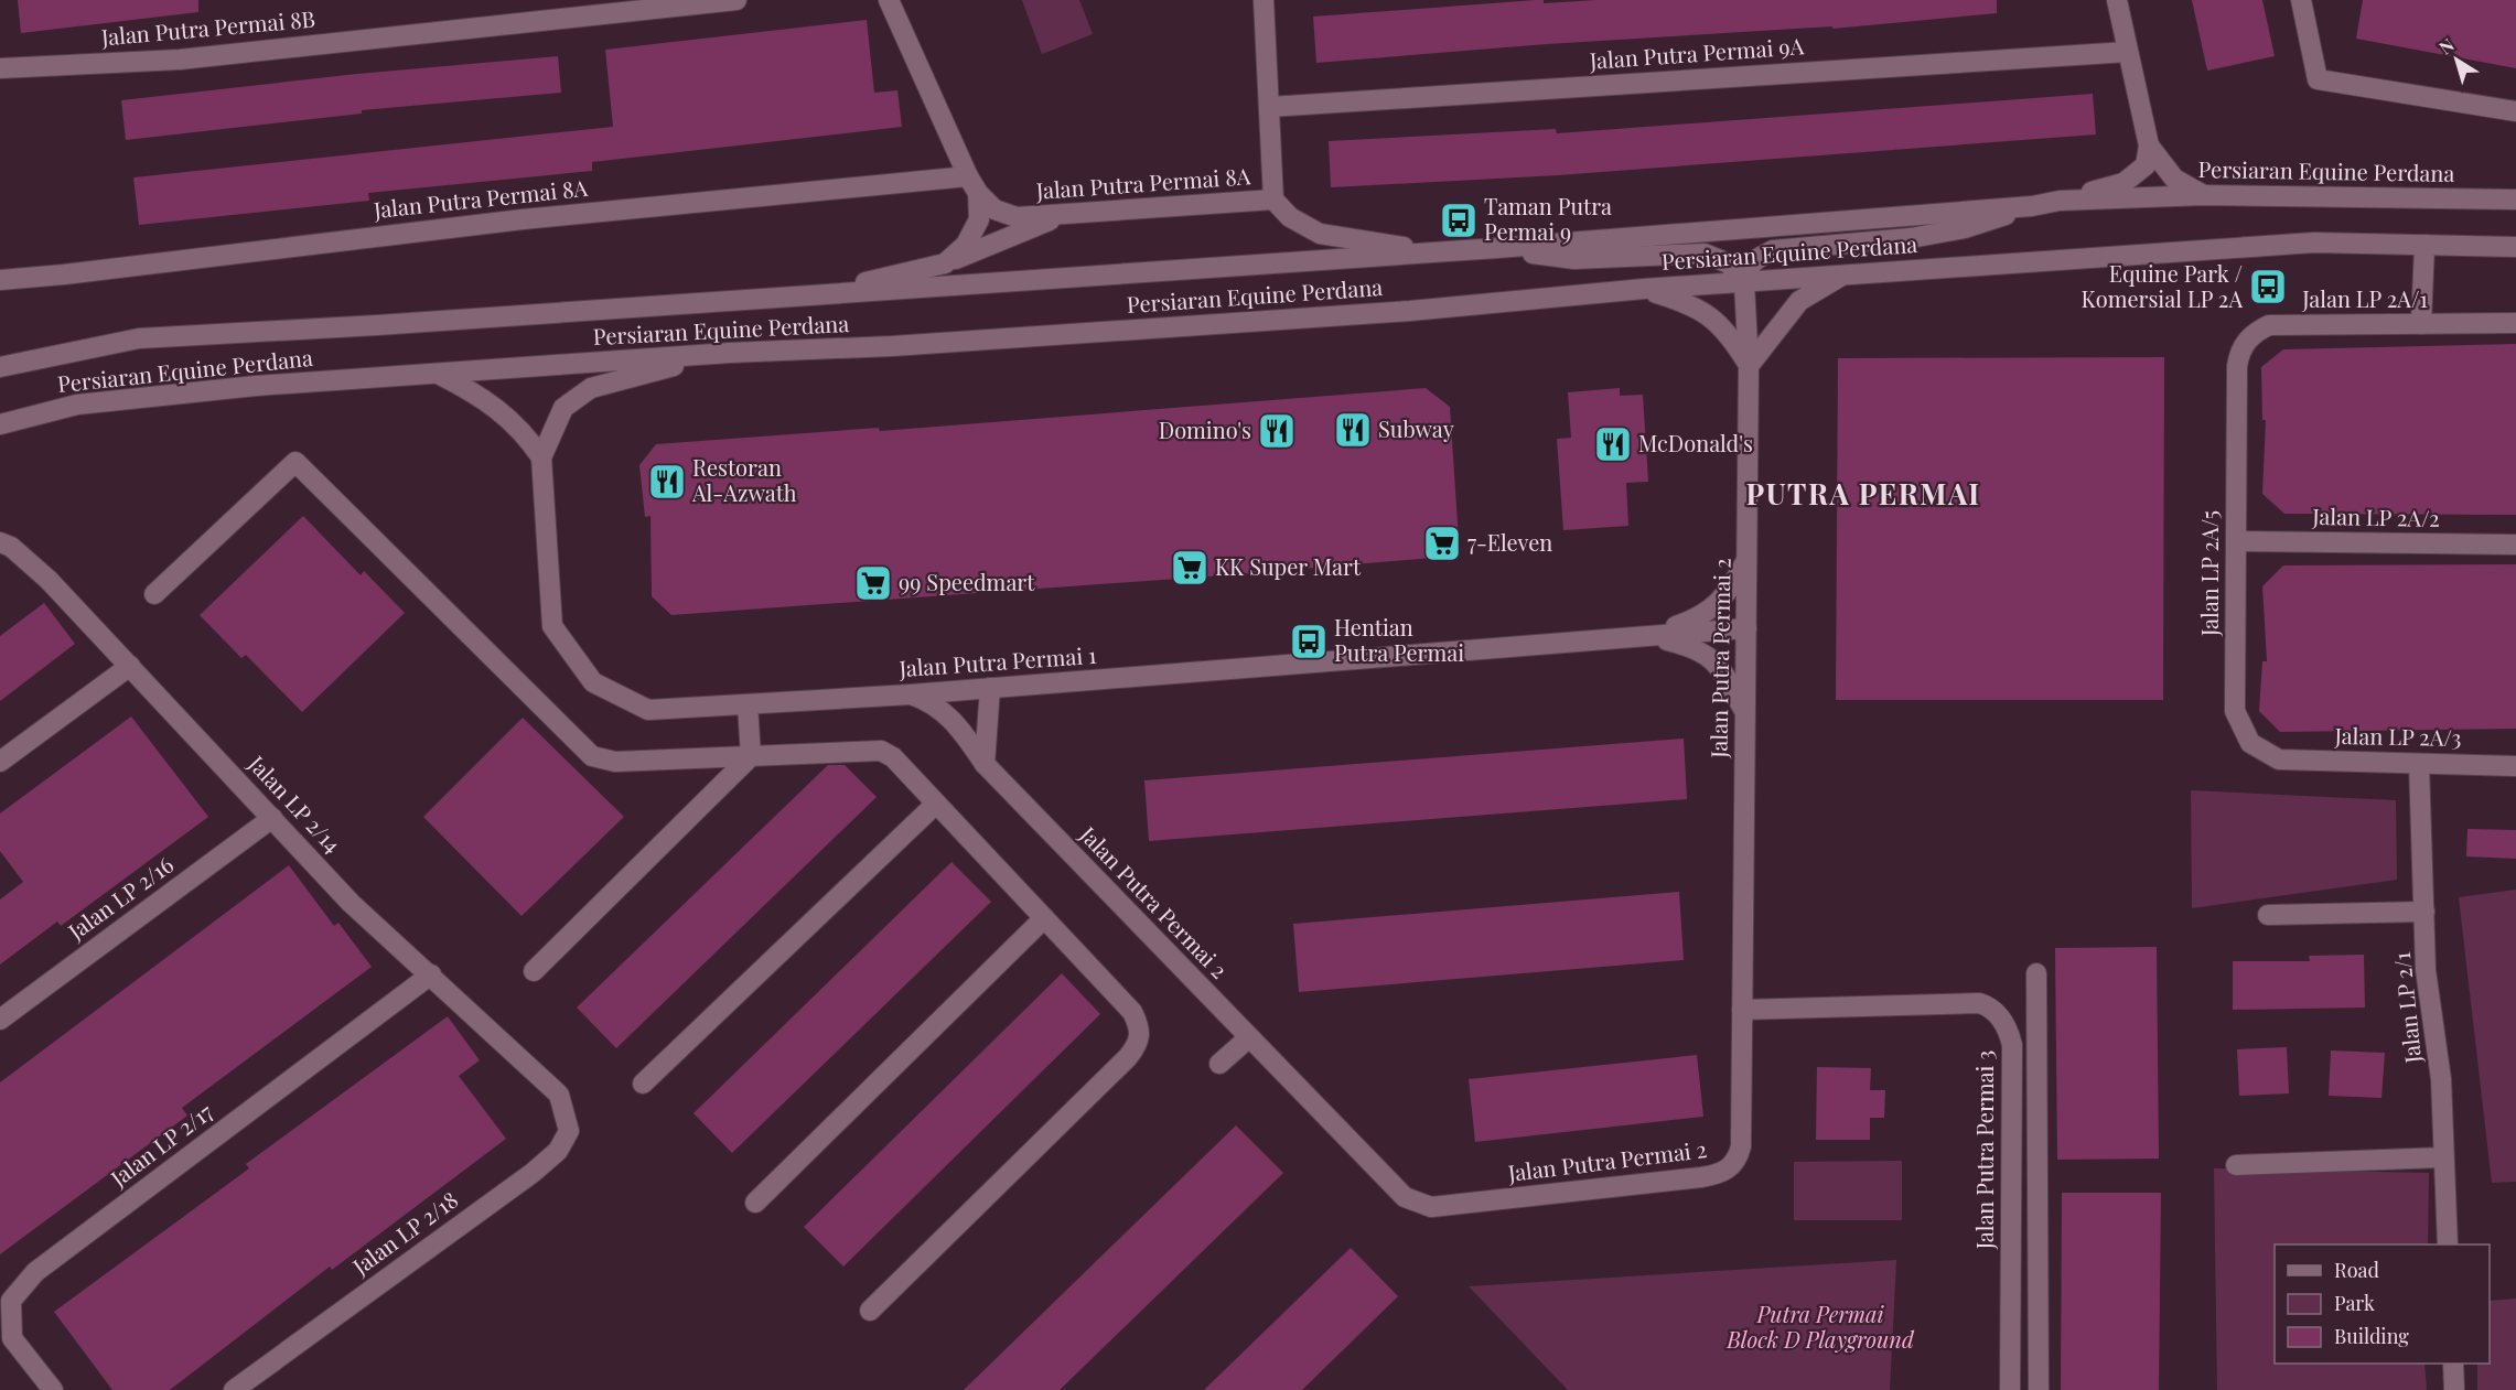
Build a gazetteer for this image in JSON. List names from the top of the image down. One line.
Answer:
{"streets":{"street":["Jalan Putra Permai 8B","Jalan Putra Permai 9A","Persiaran Equine Perdana","Jalan Putra Permai 8A","Jalan LP 2A/1","Jalan LP 2A/2","Jalan LP 2A/5","Jalan Putra Permai 2","Jalan Putra Permai 1","Jalan LP 2A/3","Jalan LP 2/14","Jalan LP 2/16","Jalan LP 2/1","Jalan LP 2/17","Jalan Putra Permai 3","Jalan LP 2/18"]},"crossings":[["Persiaran Equine Perdana","Jalan Putra Permai 8A"],["Persiaran Equine Perdana","Jalan Putra Permai 2"],["Persiaran Equine Perdana","Jalan Putra Permai 1"],["Jalan LP 2A/1","Jalan LP 2A/5"],["Jalan LP 2A/2","Jalan LP 2A/5"],["Jalan LP 2A/5","Jalan LP 2A/3"],["Jalan Putra Permai 2","Jalan Putra Permai 1"],["Jalan Putra Permai 2","Jalan Putra Permai 3"],["Jalan LP 2A/3","Jalan LP 2/1"],["Jalan LP 2/14","Jalan LP 2/16"],["Jalan LP 2/14","Jalan LP 2/17"],["Jalan LP 2/14","Jalan LP 2/18"]],"districts":["PUTRA PERMAI"],"parks":["Putra Permai Block D Playground"],"places":{"bus stop":["Taman Putra Permai 9","Equine Park / Komersial LP 2A","Hentian Putra Permai"],"restaurant":["Subway","Domino's","McDonald's","Restoran Al-Azwath"],"supermarket":["7-Eleven","KK Super Mart","99 Speedmart"]},"legend":["Road","Park","Building"],"north":"top left"}
